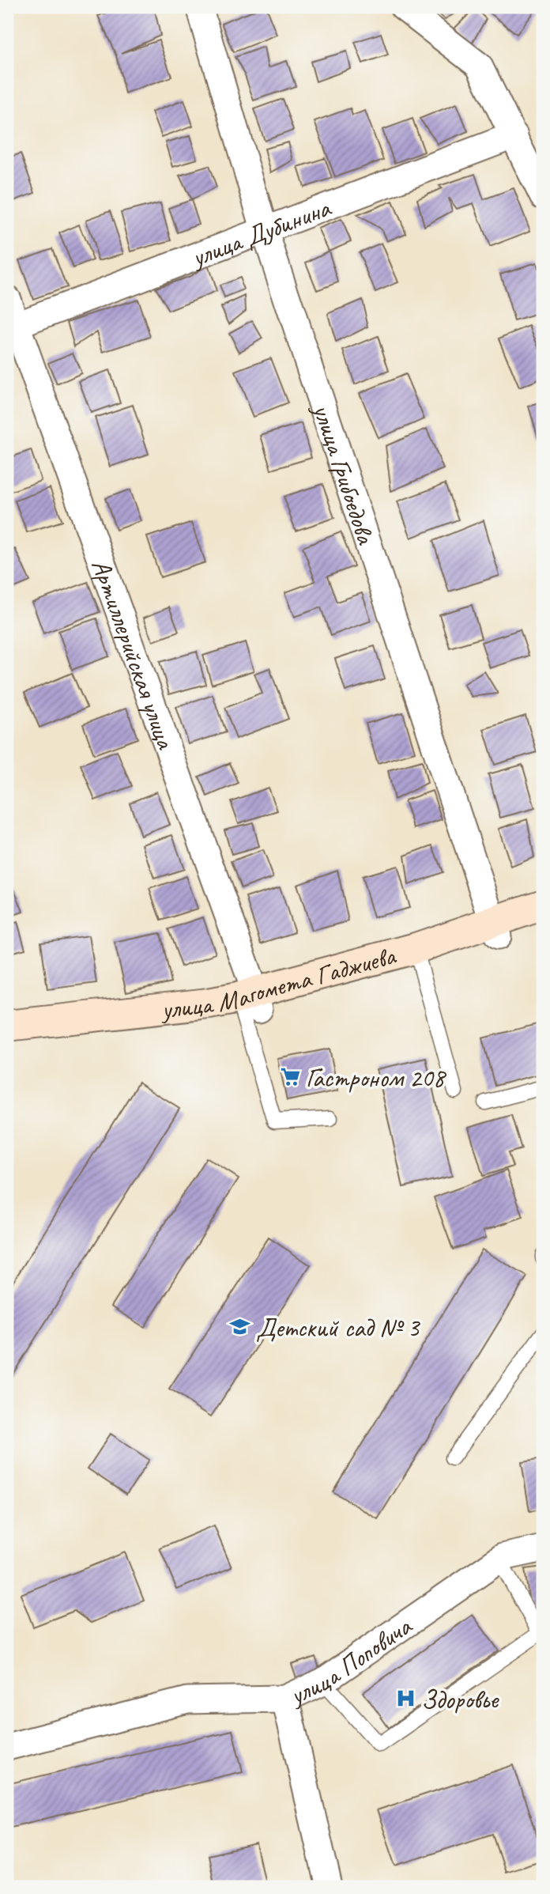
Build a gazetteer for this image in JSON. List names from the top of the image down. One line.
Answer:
{"streets":{"main road":["улица Магомета Гаджиева"],"street":["улица Дубинина","улица Грибоедова","Артиллерийская улица","улица Поповича"]},"crossings":[["улица Дубинина","улица Грибоедова"],["улица Дубинина","Артиллерийская улица"],["улица Грибоедова","улица Магомета Гаджиева"],["Артиллерийская улица","улица Магомета Гаджиева"]],"places":{"supermarket":["Гастроном 208"],"school or university":["Детский сад № 3"],"hospital":["Здоровье"]}}
